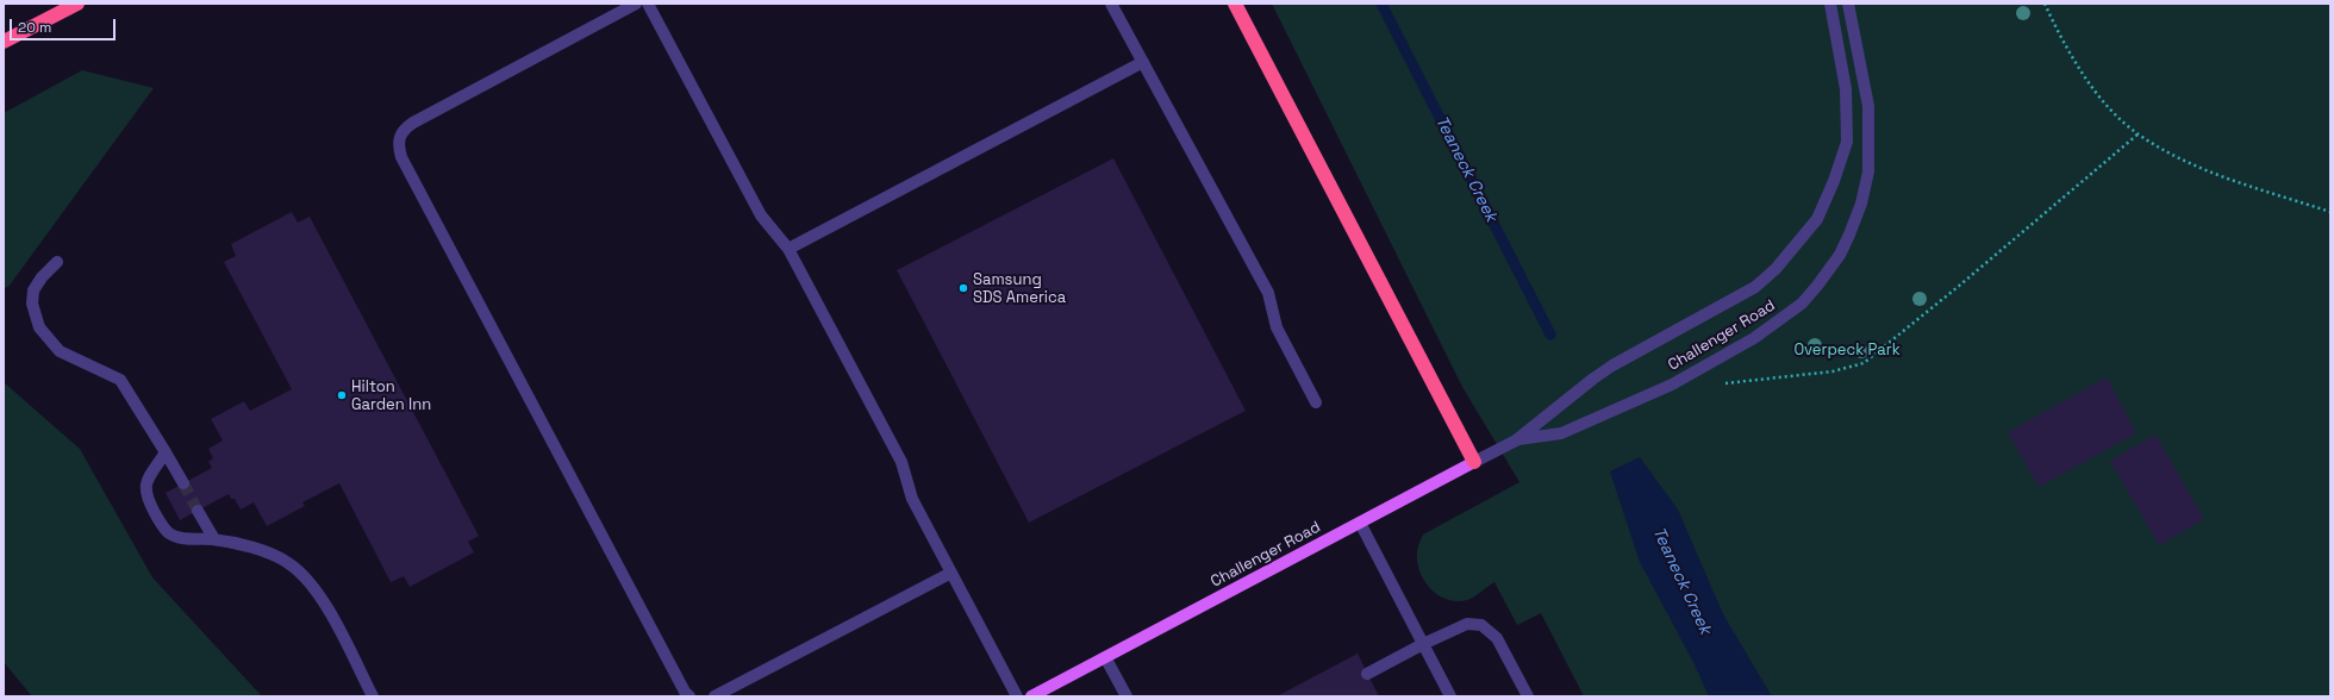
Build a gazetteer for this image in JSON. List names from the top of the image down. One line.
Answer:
{"streets":{"main road":["Challenger Road"]},"water":["Teaneck Creek"],"parks":["Overpeck Park"],"places":["Samsung SDS America","Hilton Garden Inn"],"scale_bar":"20 m"}
